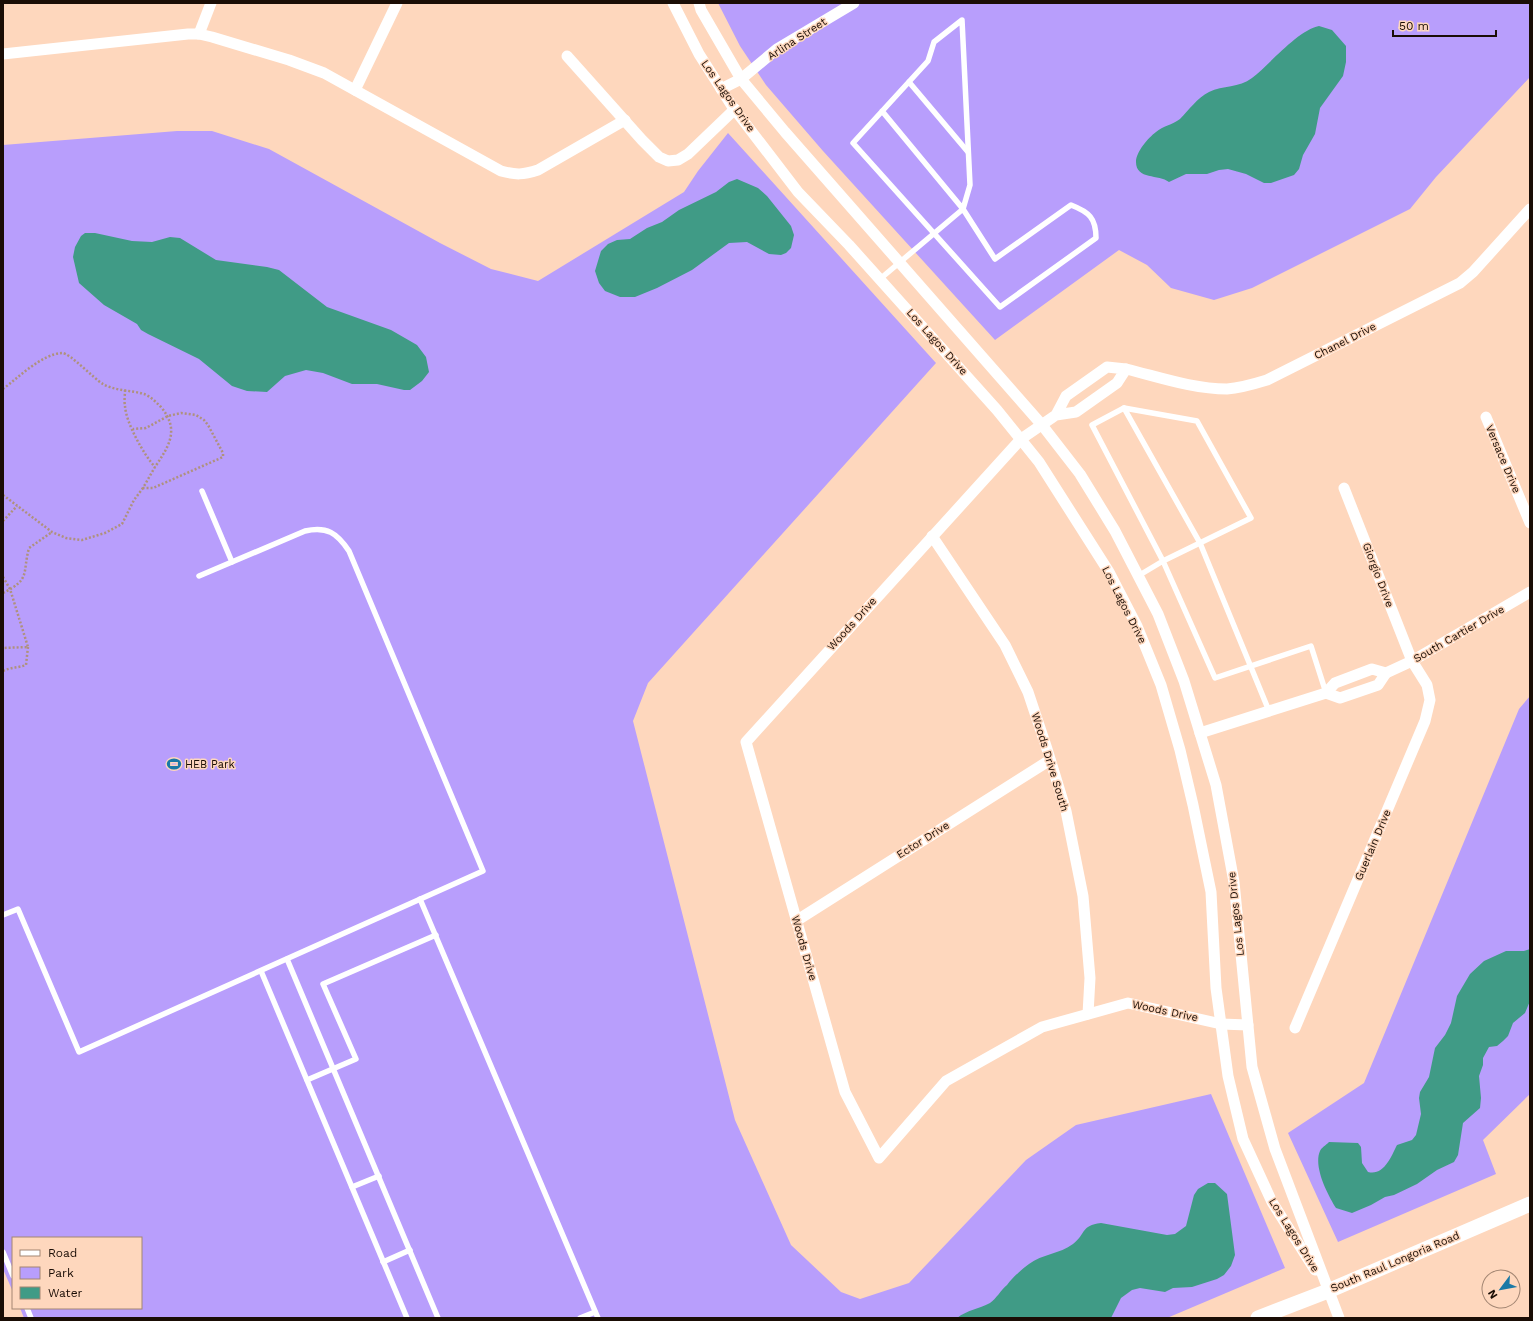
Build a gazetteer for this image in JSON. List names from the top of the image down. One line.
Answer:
{"streets":{"main road":["South Raul Longoria Road"],"street":["Arlina Street","Los Lagos Drive","Chanel Drive","Versace Drive","Giorgio Drive","Woods Drive","South Cartier Drive","Woods Drive South","Ector Drive","Guerlain Drive"]},"crossings":[["Arlina Street","Los Lagos Drive"],["Los Lagos Drive","Woods Drive"],["Los Lagos Drive","South Cartier Drive"],["Los Lagos Drive","South Raul Longoria Road"],["Chanel Drive","Woods Drive"],["Giorgio Drive","South Cartier Drive"],["Giorgio Drive","Guerlain Drive"],["Woods Drive","Woods Drive South"],["Woods Drive","Ector Drive"],["South Cartier Drive","Guerlain Drive"],["Woods Drive South","Ector Drive"]],"places":{"sports":["HEB Park"]},"legend":["Road","Park","Water"],"scale_bar":"50 m","north":"bottom left"}
